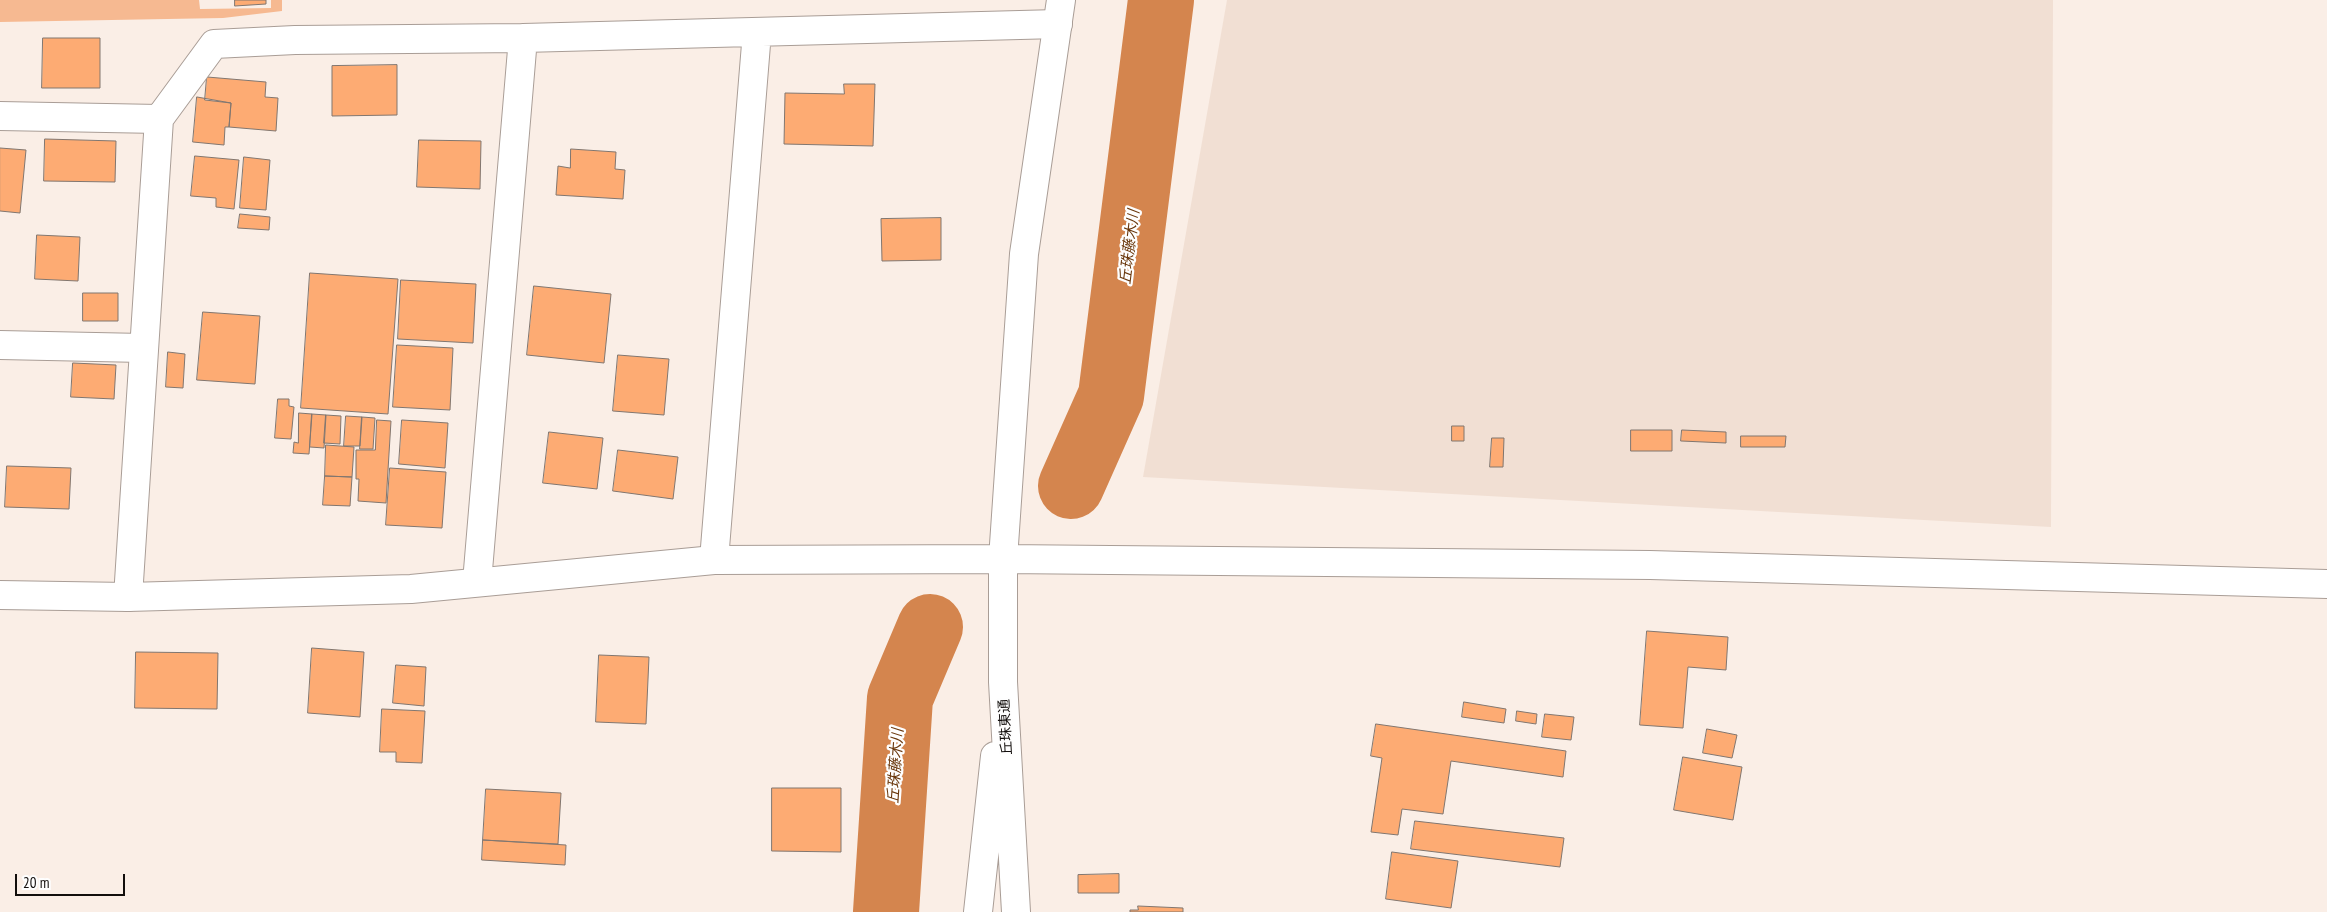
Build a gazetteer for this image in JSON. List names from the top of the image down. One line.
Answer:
{"streets":{"street":["丘珠東通"]},"water":["丘珠藤木川"],"scale_bar":"20 m"}
